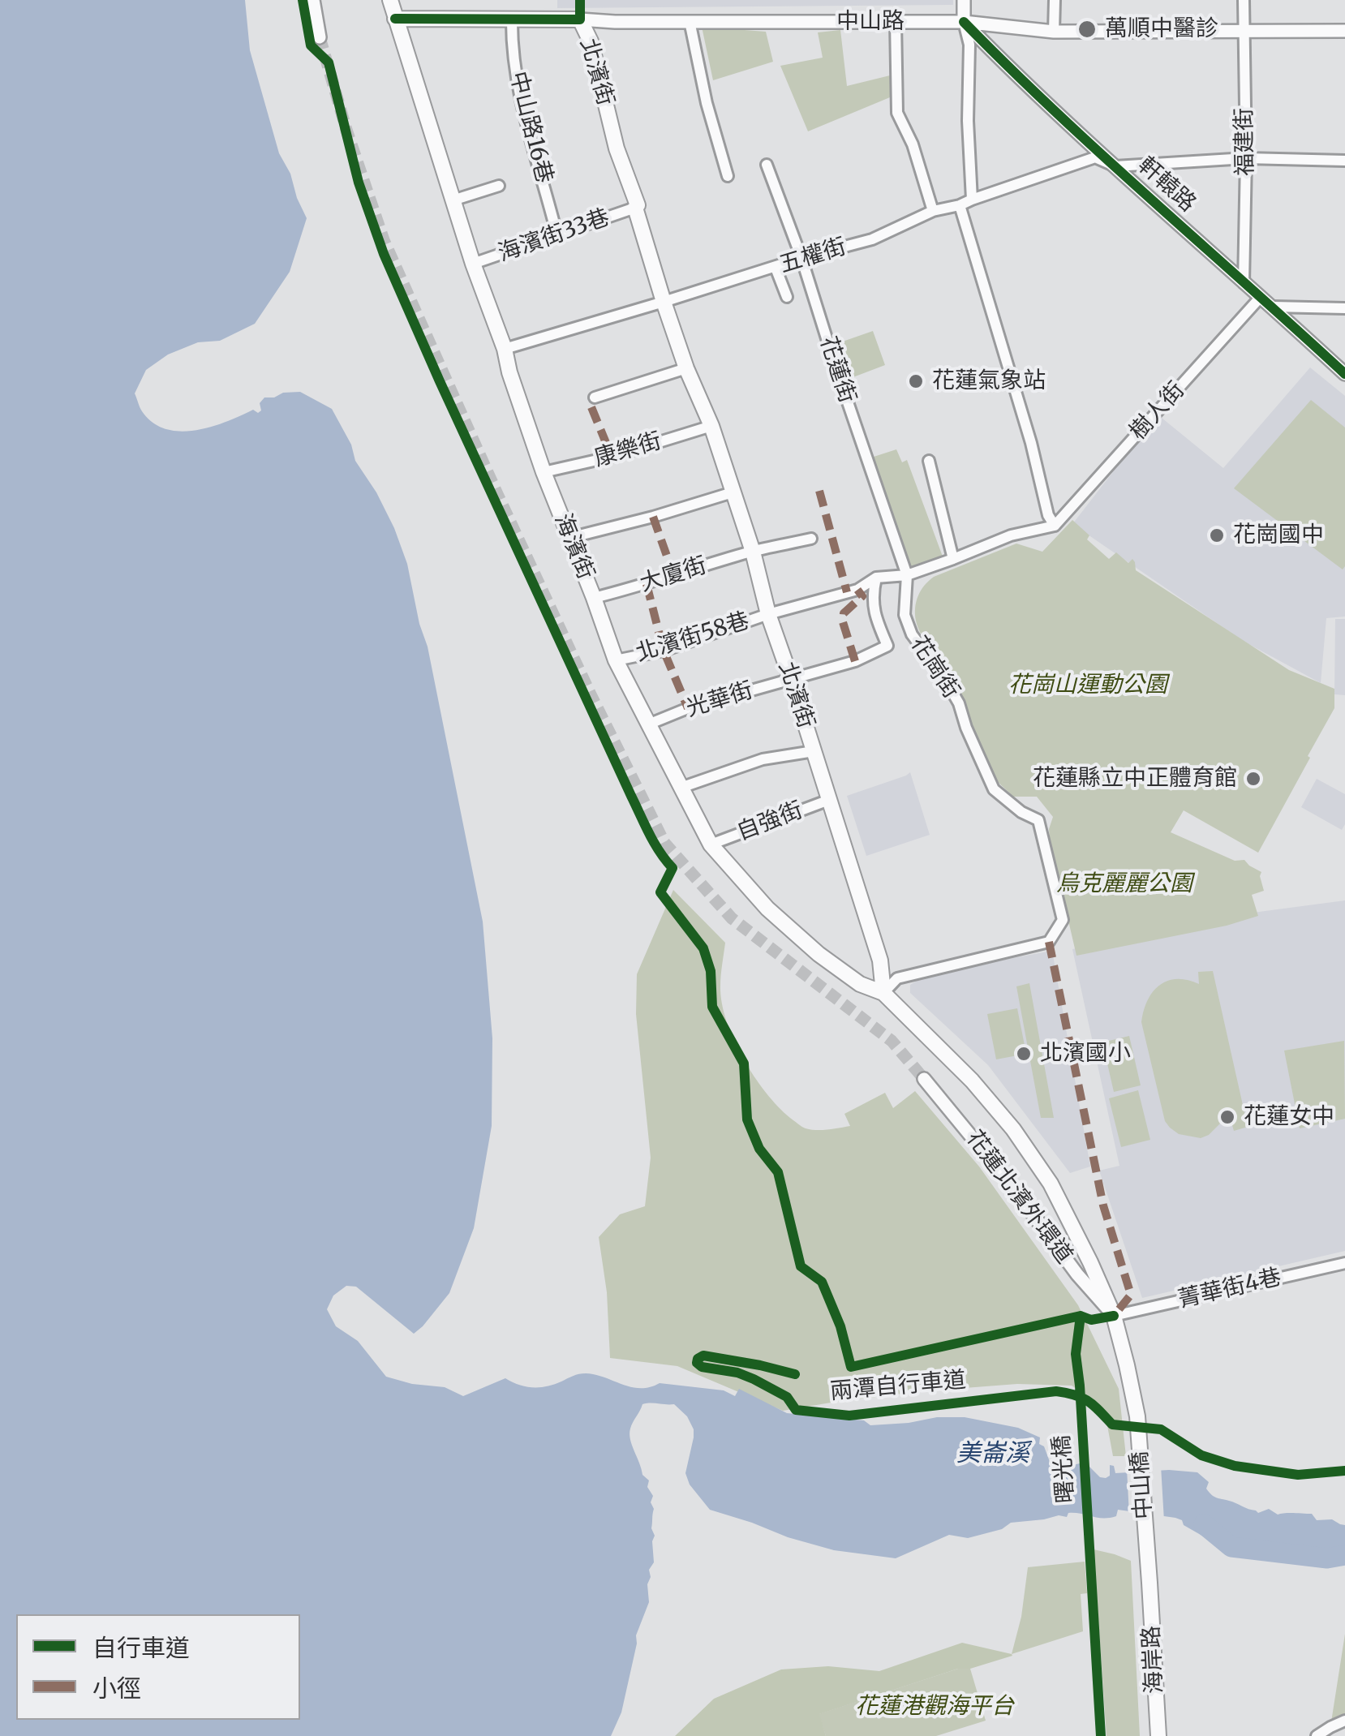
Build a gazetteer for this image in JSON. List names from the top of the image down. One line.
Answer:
{"streets":{"main road":["中山路","北濱街","海濱街","中山橋","海岸路"],"street":["中山路16巷","福建街","軒轅路","海濱街33巷","五權街","花蓮街","樹人街","康樂街","大廈街","北濱街58巷","花崗街","光華街","自強街","花蓮北濱外環道","菁華街4巷"],"cycle path":["兩潭自行車道","曙光橋"]},"crossings":[["中山路","北濱街"],["中山路","中山路16巷"],["中山路","福建街"],["中山路","軒轅路"],["中山路","海濱街"],["北濱街","海濱街33巷"],["北濱街","五權街"],["北濱街","康樂街"],["北濱街","海濱街"],["北濱街","大廈街"],["北濱街","北濱街58巷"],["北濱街","花崗街"],["北濱街","光華街"],["北濱街","自強街"],["中山路16巷","海濱街33巷"],["福建街","軒轅路"],["福建街","五權街"],["軒轅路","五權街"],["軒轅路","樹人街"],["海濱街33巷","海濱街"],["五權街","花蓮街"],["五權街","海濱街"],["花蓮街","花崗街"],["康樂街","海濱街"],["海濱街","大廈街"],["海濱街","北濱街58巷"],["海濱街","花崗街"],["海濱街","光華街"],["海濱街","自強街"],["北濱街58巷","光華街"],["花蓮北濱外環道","菁華街4巷"],["花蓮北濱外環道","中山橋"],["菁華街4巷","中山橋"],["中山橋","海岸路"]],"water":["美崙溪"],"parks":["花崗山運動公園","烏克麗麗公園","花蓮港觀海平台"],"places":["萬順中醫診","花蓮氣象站","花崗國中","花蓮縣立中正體育館","北濱國小","花蓮女中"],"legend":["自行車道","小徑"]}
